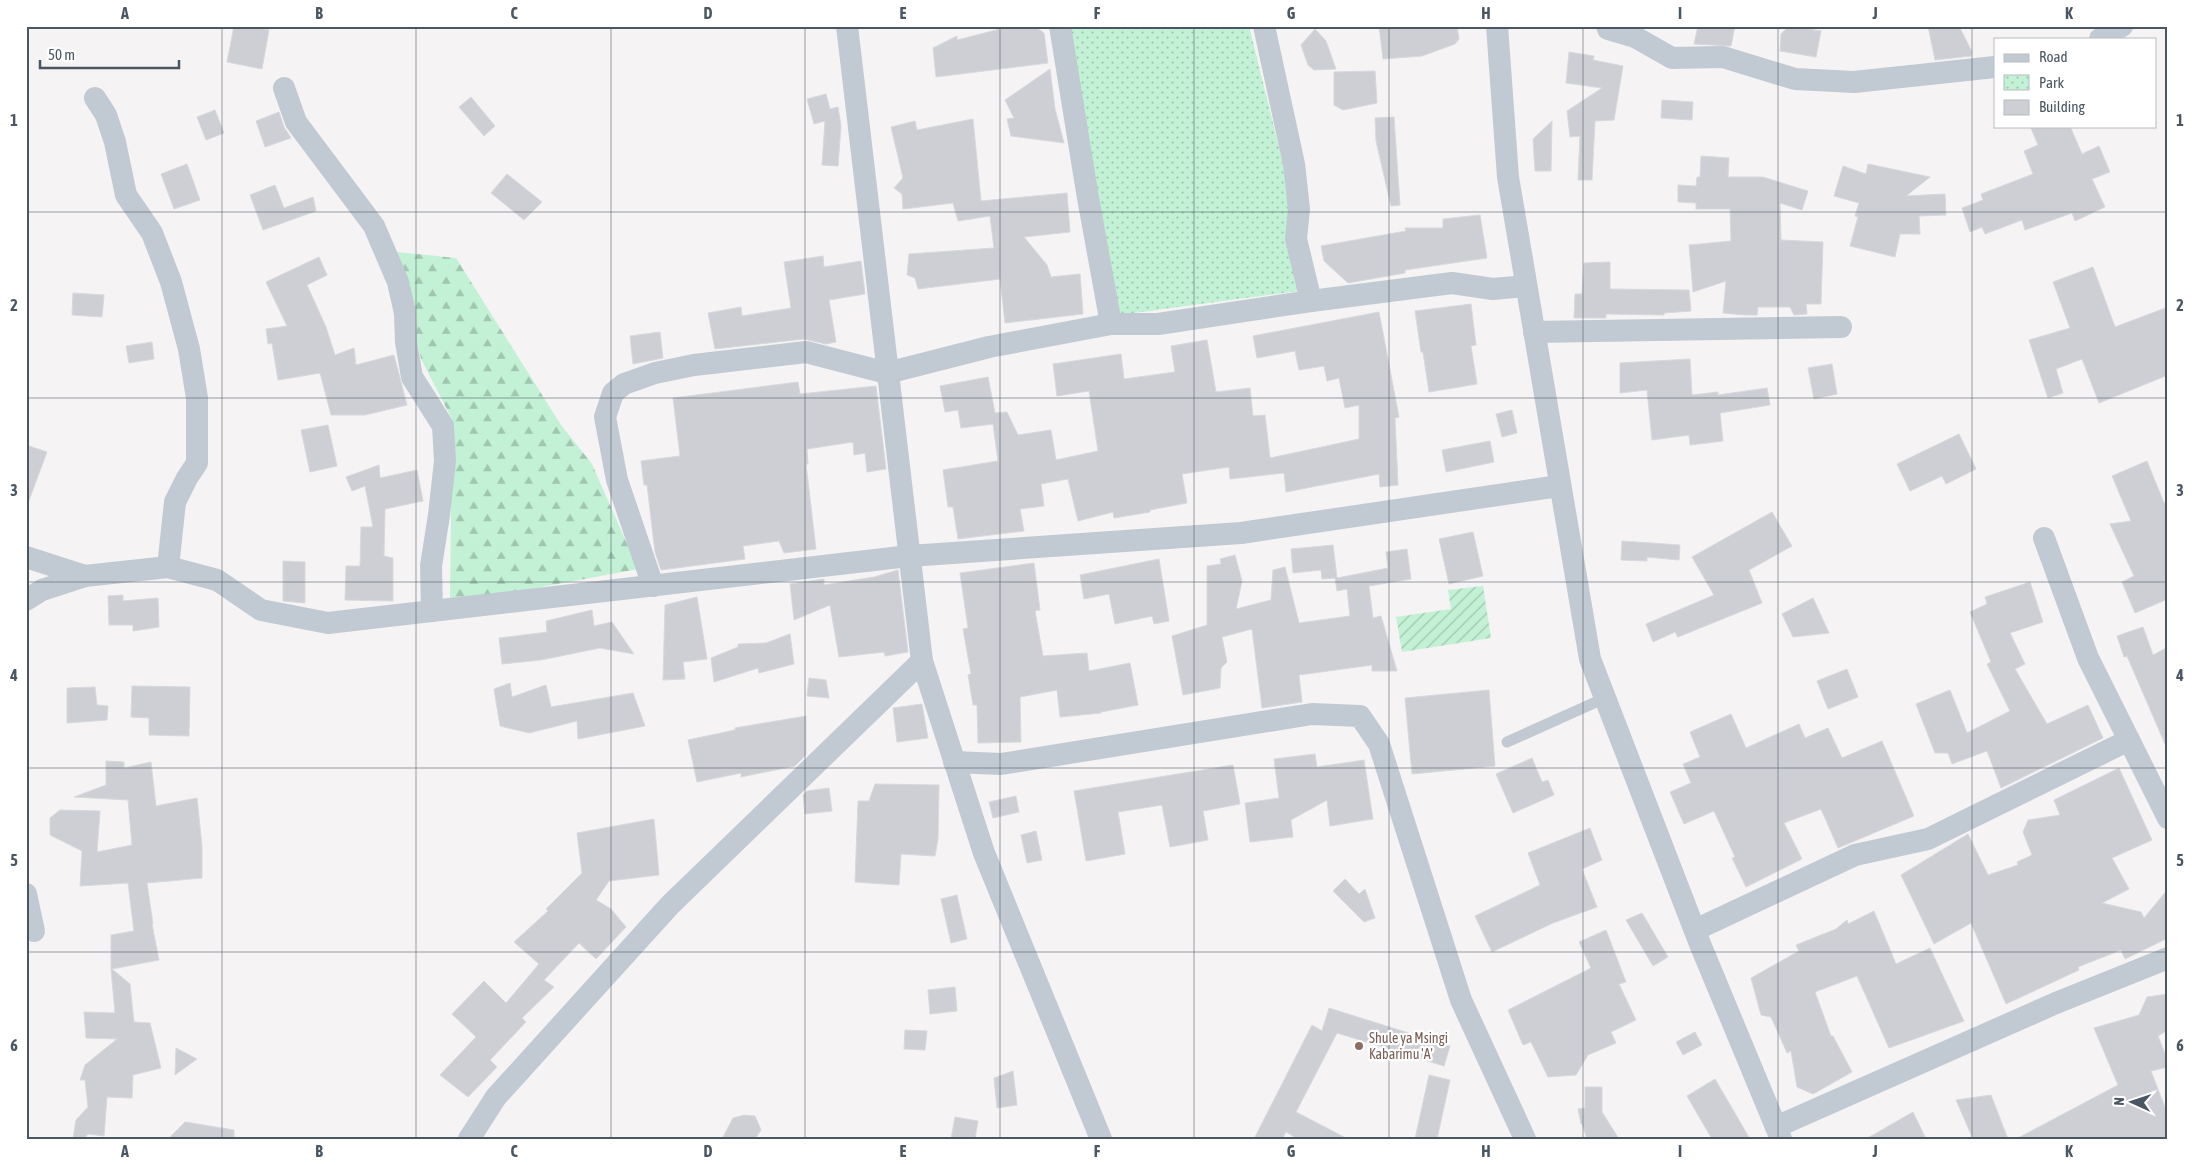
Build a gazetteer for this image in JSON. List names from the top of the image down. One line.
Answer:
{"places":["Shule ya Msingi Kabarimu 'A'"],"legend":["Road","Park","Building"],"scale_bar":"50 m","north":"left","grid":{"columns":["A","B","C","D","E","F","G","H","I","J","K"],"rows":["1","2","3","4","5","6"]}}
